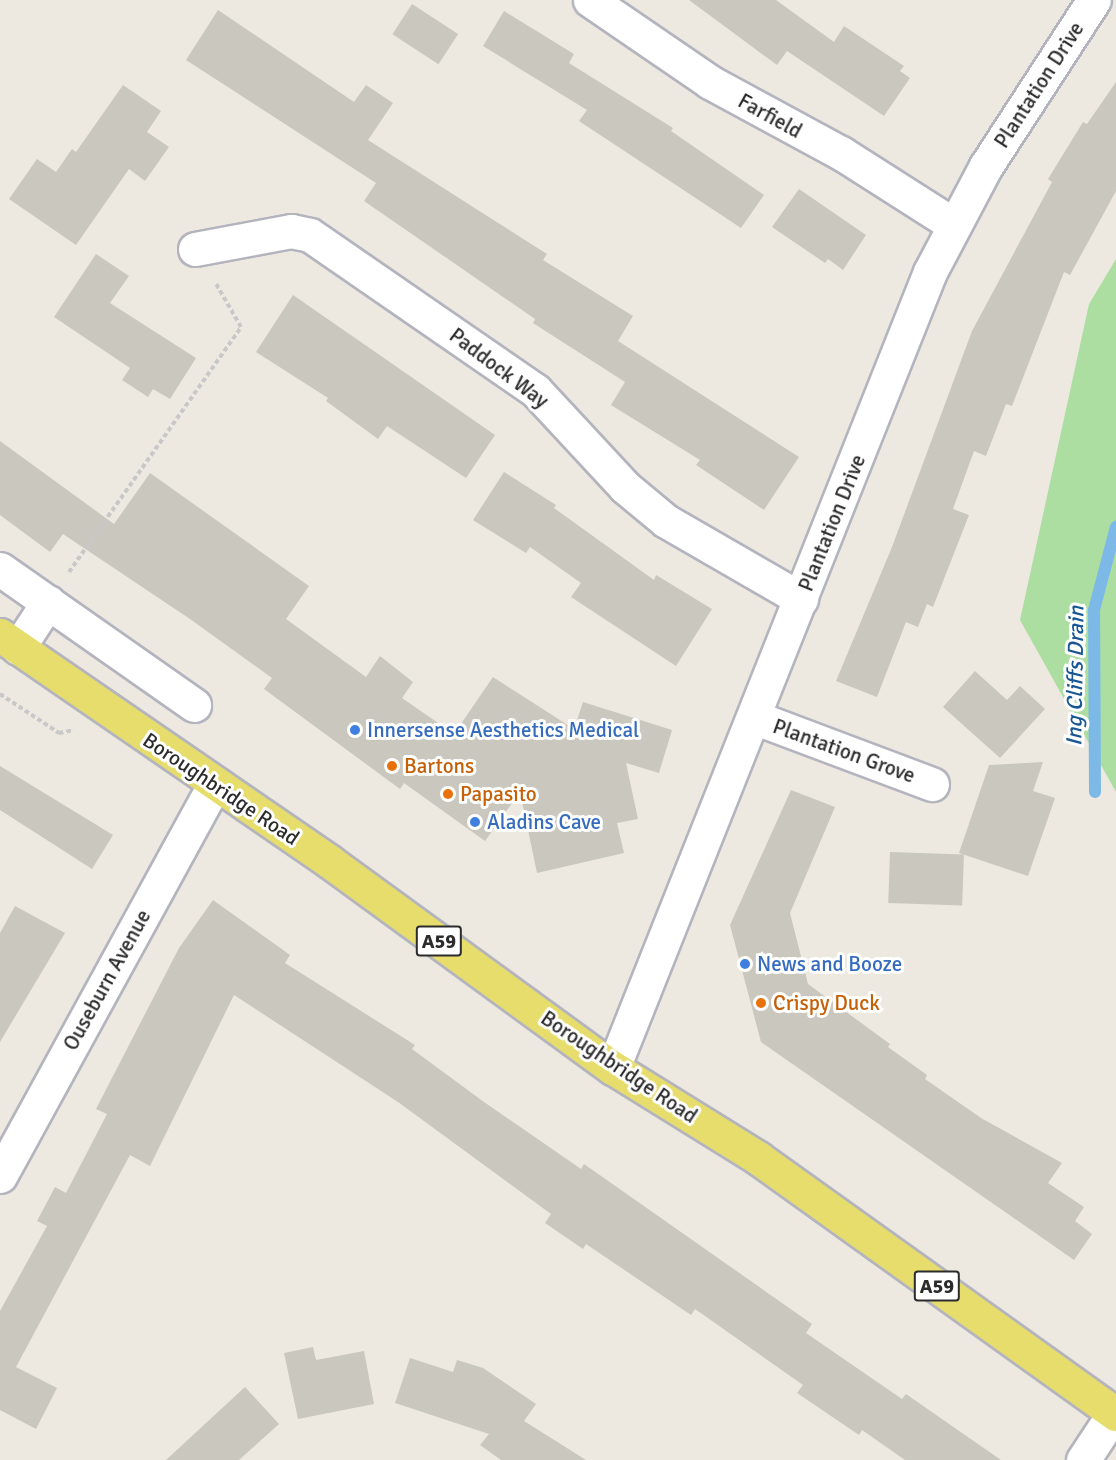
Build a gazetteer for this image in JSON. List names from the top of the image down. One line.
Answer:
{"streets":{"main road":["Boroughbridge Road","A59"],"street":["Plantation Drive","Farfield","Paddock Way","Plantation Grove","Ouseburn Avenue"]},"crossings":[["Plantation Drive","Farfield"],["Plantation Drive","Paddock Way"],["Plantation Drive","Plantation Grove"],["Plantation Drive","Boroughbridge Road"],["Boroughbridge Road","Ouseburn Avenue"]],"water":["Ing Cliffs Drain"],"places":["Innersense Aesthetics Medical","Bartons","Papasito","Aladins Cave","News and Booze","Crispy Duck"]}
